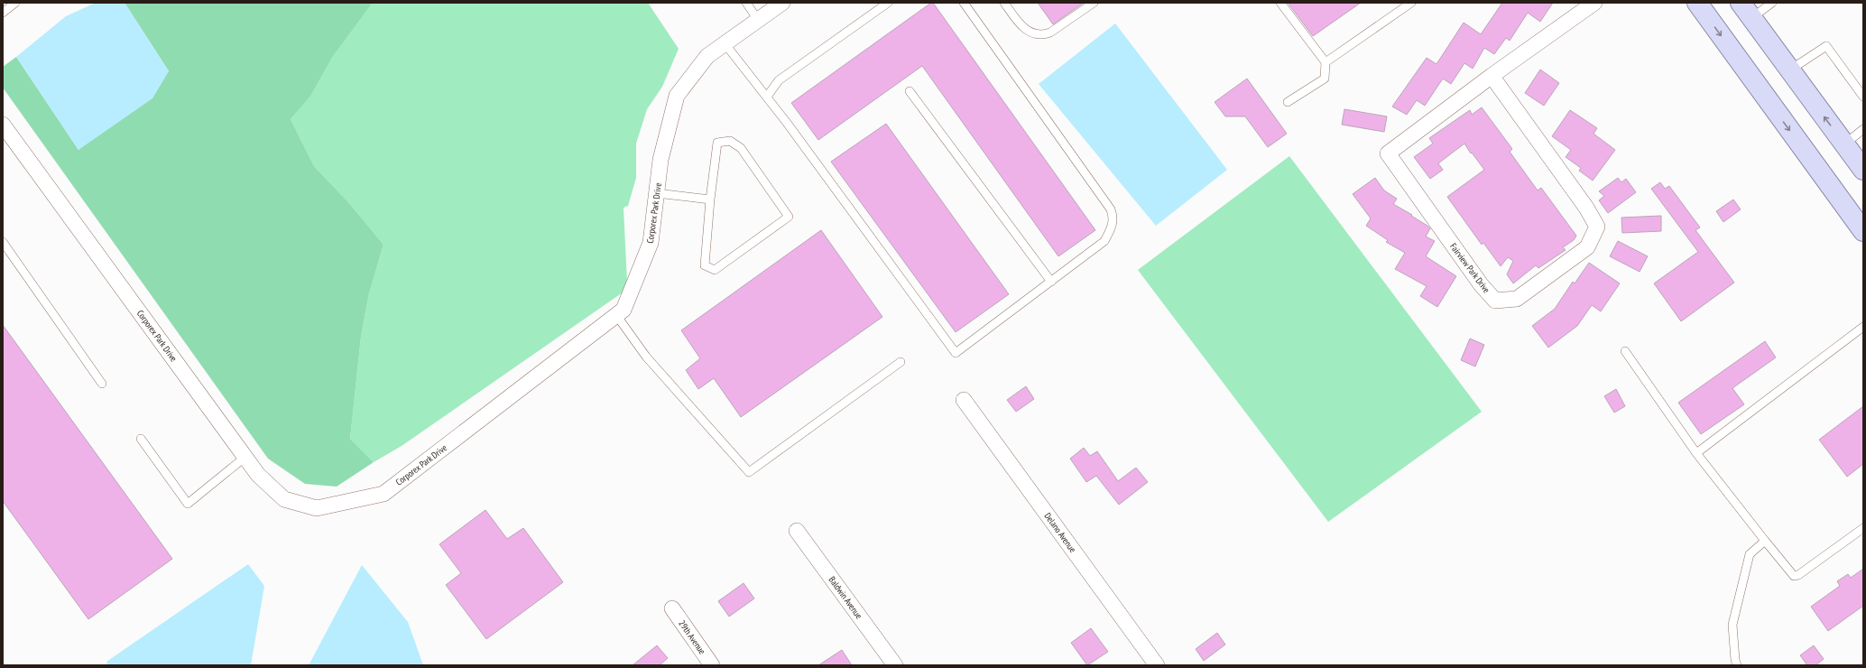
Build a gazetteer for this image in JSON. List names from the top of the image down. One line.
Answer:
{"streets":{"street":["Corporex Park Drive","Fairview Park Drive","Delano Avenue","Baldwin Avenue","29th Avenue"]}}
